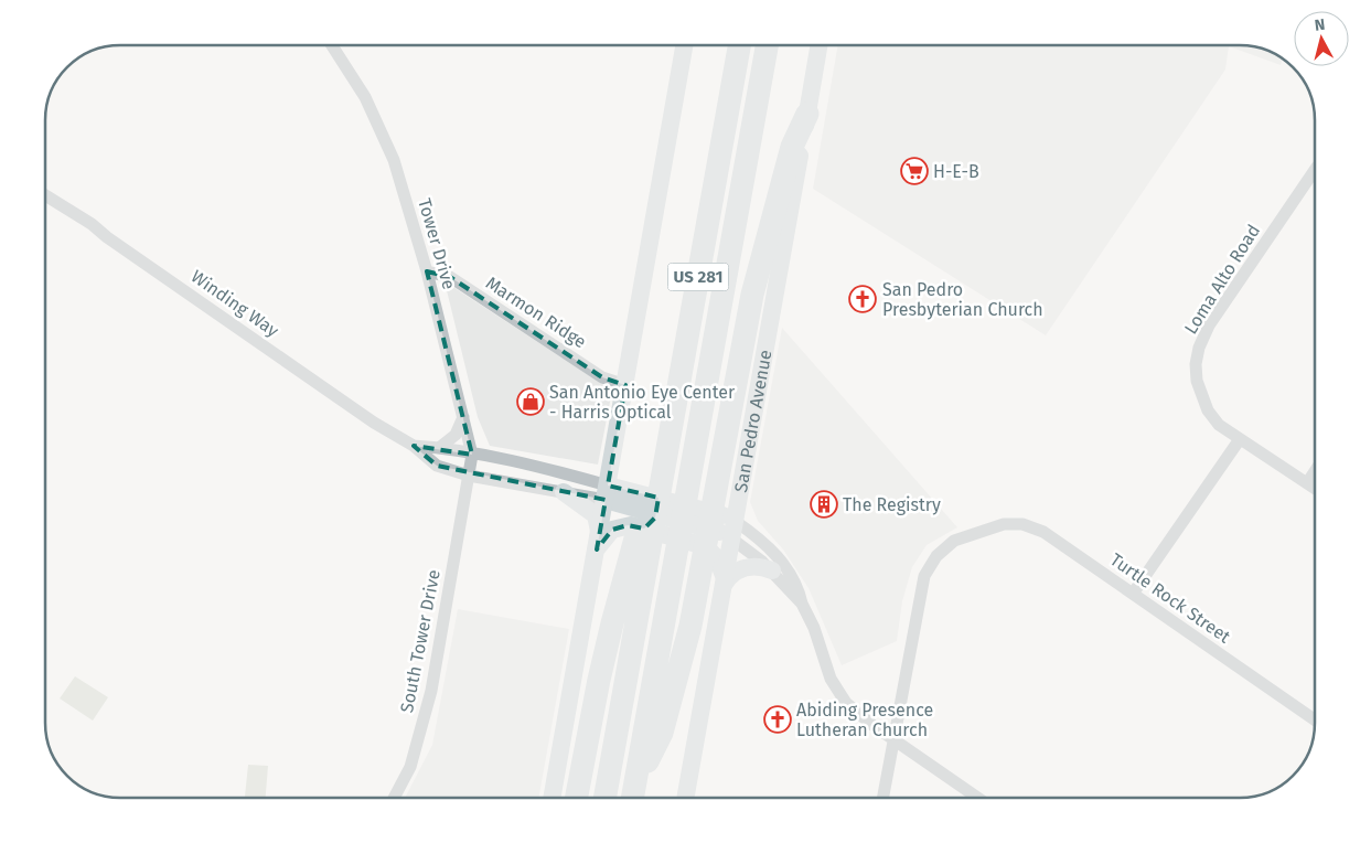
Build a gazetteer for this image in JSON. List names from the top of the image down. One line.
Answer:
{"streets":{"highway":["US 281"],"main road":["San Pedro Avenue"],"street":["Tower Drive","Loma Alto Road","Winding Way","Marmon Ridge","Turtle Rock Street","South Tower Drive"]},"crossings":[["Tower Drive","Winding Way"],["Tower Drive","Marmon Ridge"],["Tower Drive","South Tower Drive"],["Winding Way","South Tower Drive"]],"places":{"supermarket":["H-E-B"],"church":["San Pedro Presbyterian Church","Abiding Presence Lutheran Church"],"shop":["San Antonio Eye Center - Harris Optical"],"building":["The Registry"]},"north":"top"}
